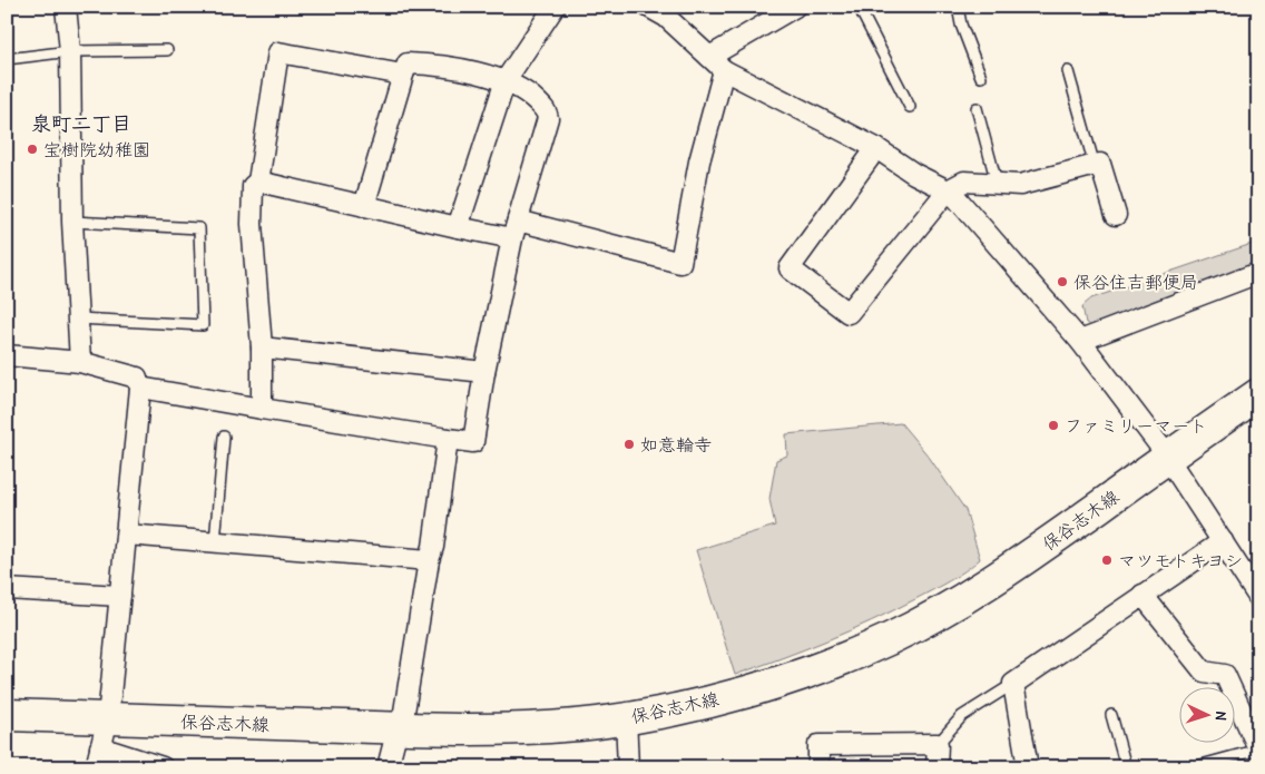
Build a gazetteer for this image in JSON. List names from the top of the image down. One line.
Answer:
{"streets":{"main road":["保谷志木線"]},"districts":["泉町二丁目"],"places":["宝樹院幼稚園","保谷住吉郵便局","ファミリーマート","如意輪寺","マツモトキヨシ"],"north":"right"}
